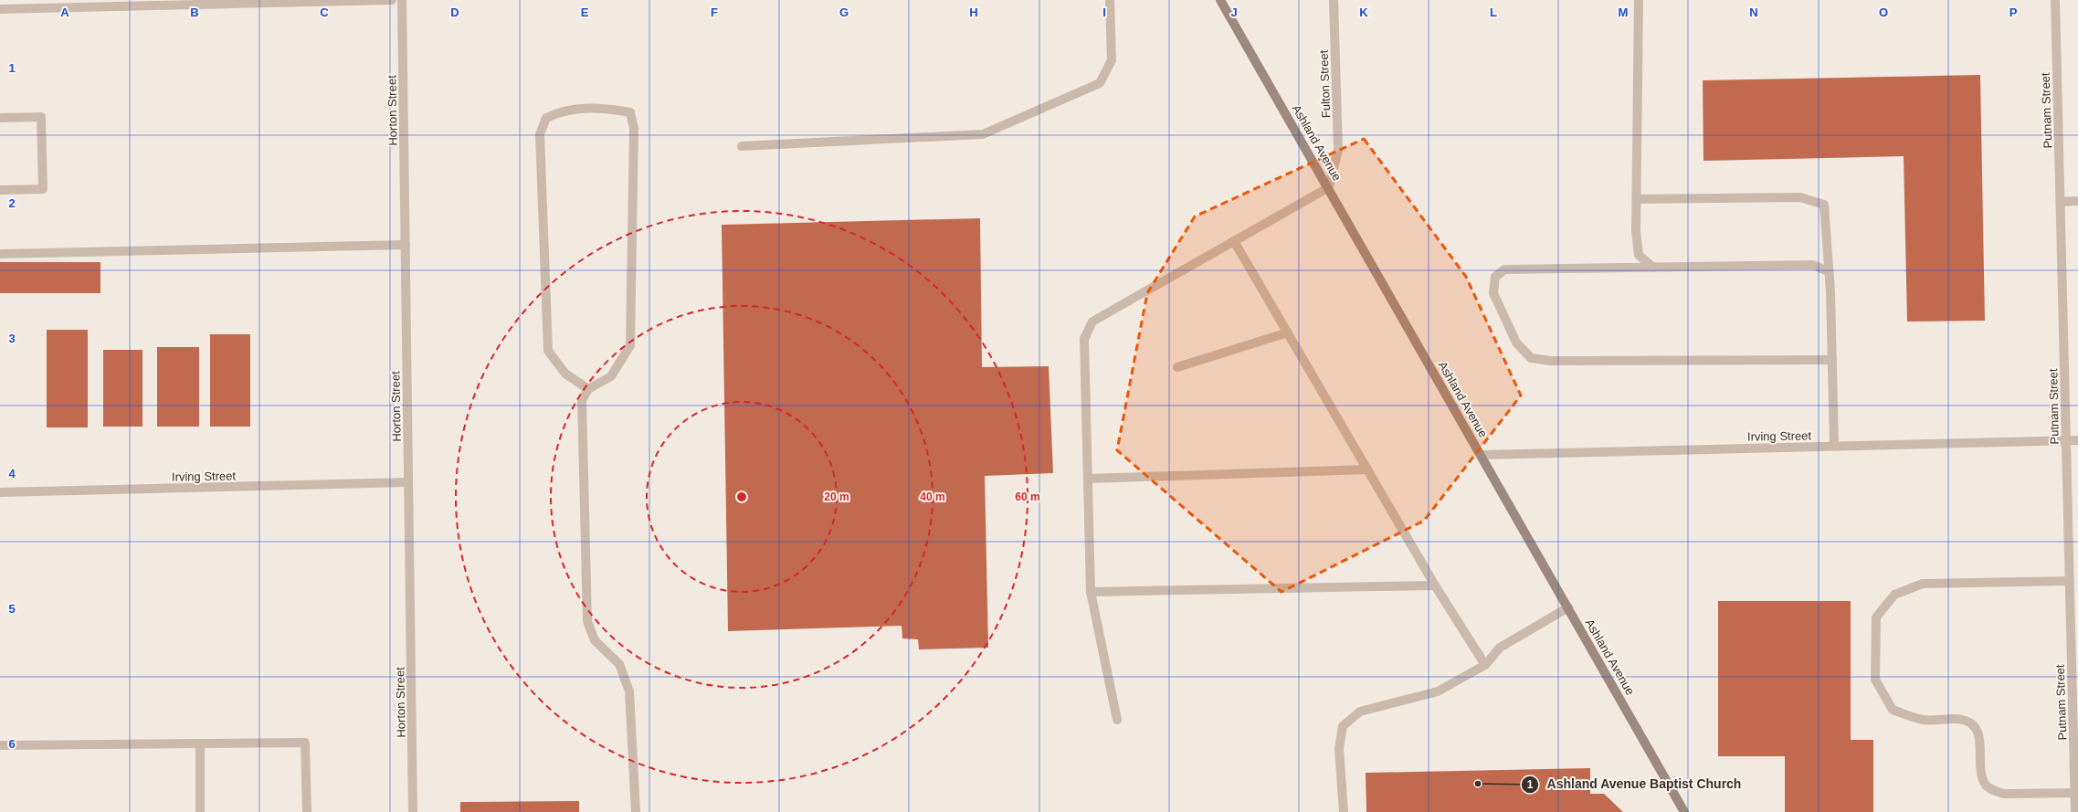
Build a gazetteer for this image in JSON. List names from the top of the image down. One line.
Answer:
{"streets":{"street":["Fulton Street","Horton Street","Putnam Street","Ashland Avenue","Irving Street"]},"crossings":[["Fulton Street","Ashland Avenue"],["Horton Street","Irving Street"],["Putnam Street","Irving Street"],["Ashland Avenue","Irving Street"]],"places":["Ashland Avenue Baptist Church"],"grid":{"columns":["A","B","C","D","E","F","G","H","I","J","K","L","M","N","O","P"],"rows":["1","2","3","4","5","6"]},"rings":["20 m","40 m","60 m"]}
